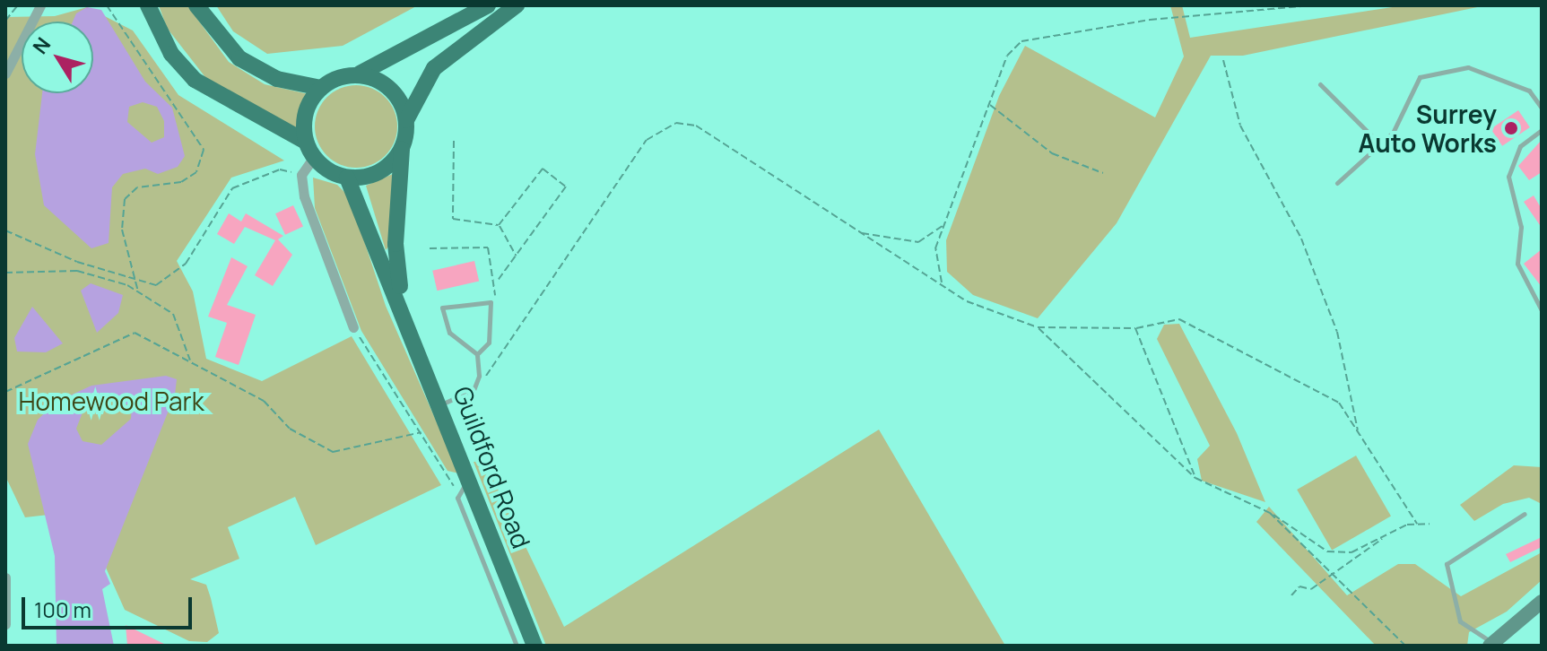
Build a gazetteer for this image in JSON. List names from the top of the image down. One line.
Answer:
{"streets":{"main road":["Guildford Road"]},"parks":["Homewood Park"],"places":["Surrey Auto Works"],"scale_bar":"100 m","north":"top left"}
